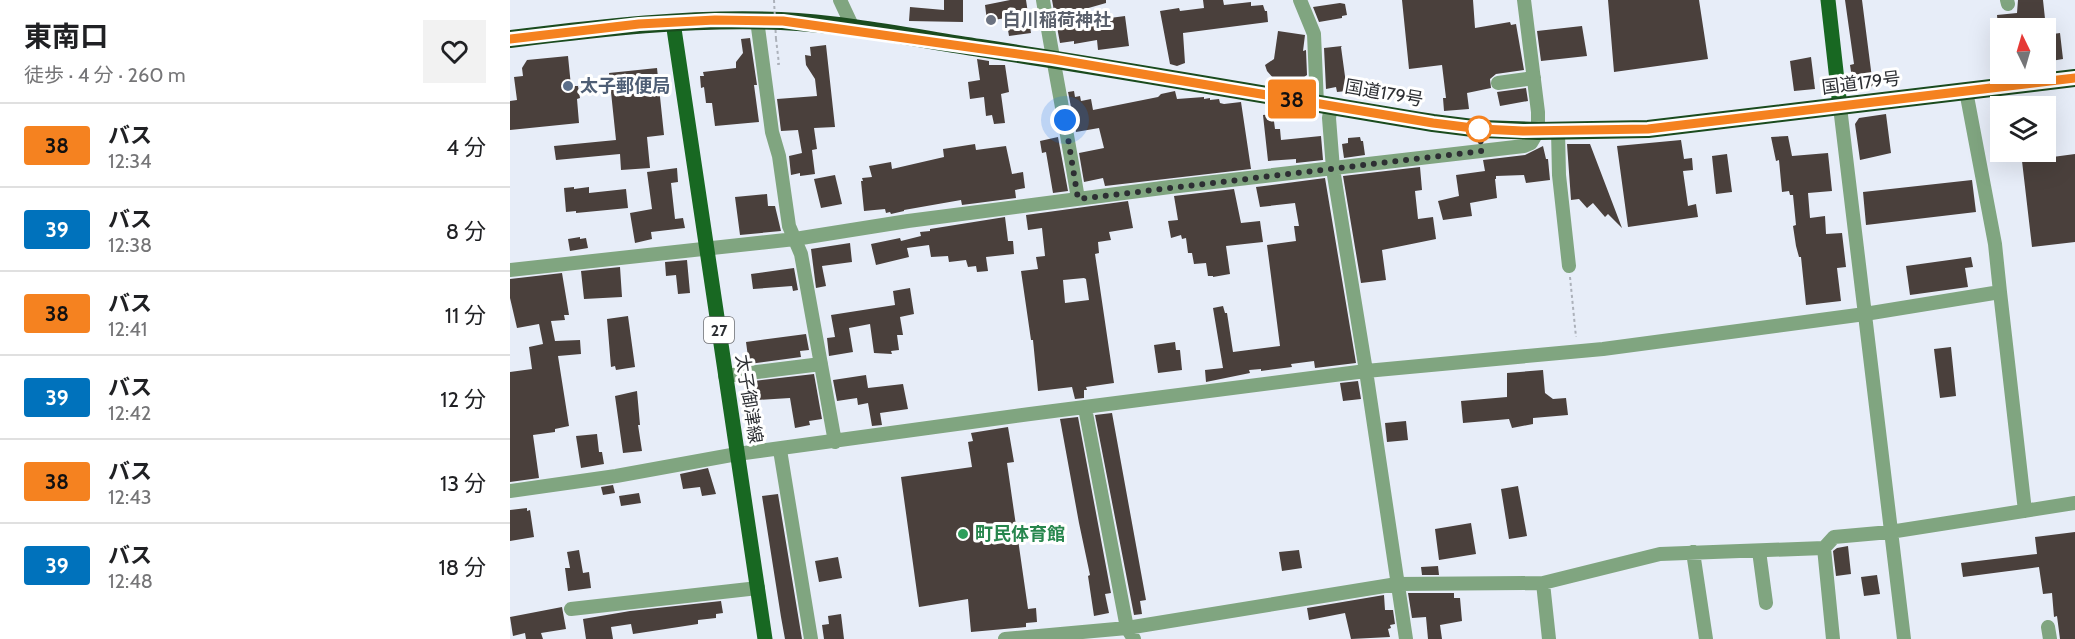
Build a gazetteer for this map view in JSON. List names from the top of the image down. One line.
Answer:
{"streets":{"highway":["国道179号"],"main road":["27","太子御津線"]},"crossings":[["国道179号","太子御津線"]],"places":["白川稲荷神社","太子郵便局","町民体育館"],"lines":["bus line 38"],"north":"top","page":{"heading":["東南口","徒歩 · 4 分 · 260 m"],"on_map":"38","list":[{"mark":"38","name":"バス","note":"12:34","value":"4 分"},{"mark":"39","name":"バス","note":"12:38","value":"8 分"},{"mark":"38","name":"バス","note":"12:41","value":"11 分"},{"mark":"39","name":"バス","note":"12:42","value":"12 分"},{"mark":"38","name":"バス","note":"12:43","value":"13 分"},{"mark":"39","name":"バス","note":"12:48","value":"18 分"}]}}
